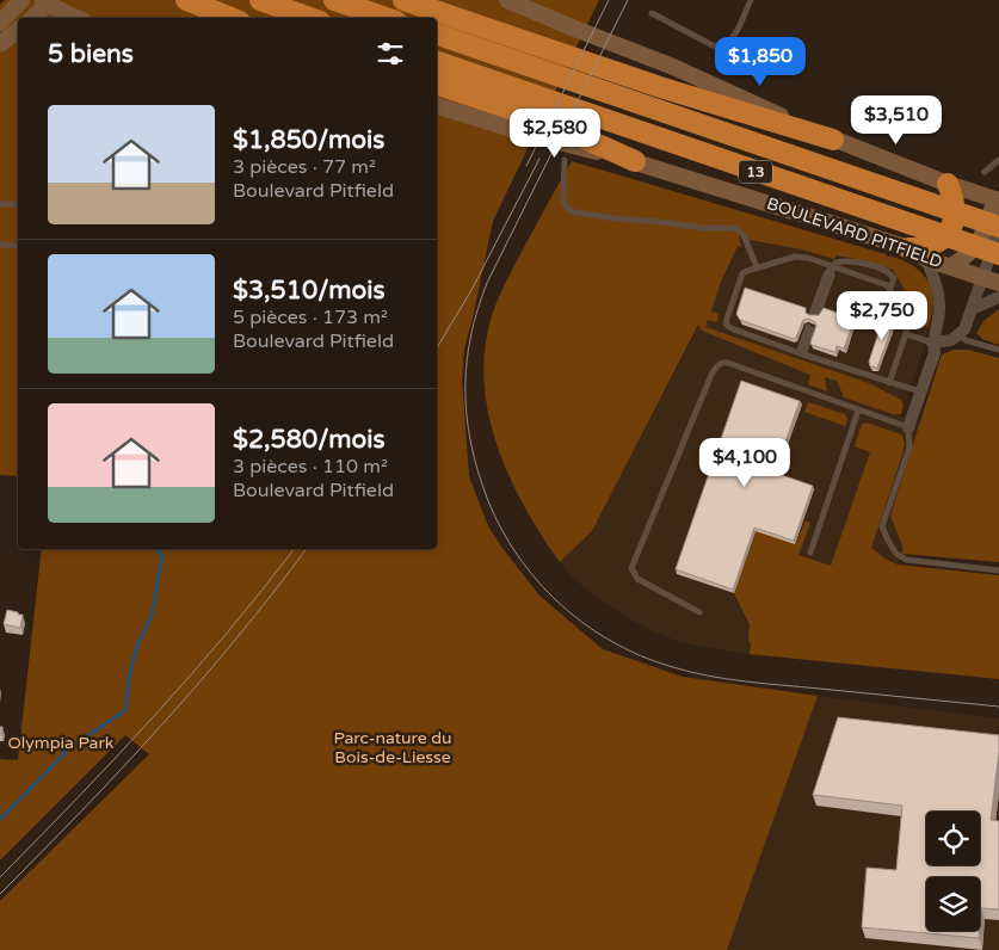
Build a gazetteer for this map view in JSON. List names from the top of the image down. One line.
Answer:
{"streets":{"highway":["13"],"main road":["BOULEVARD PITFIELD"]},"parks":["Parc-nature du Bois-de-Liesse","Olympia Park"],"page":{"heading":"5 biens","price":["$1,850","$3,510","$2,580","$2,750","$4,100"],"list":[{"name":"$1,850/mois","note":"3 pièces · 77 m² · Boulevard Pitfield"},{"name":"$3,510/mois","note":"5 pièces · 173 m² · Boulevard Pitfield"},{"name":"$2,580/mois","note":"3 pièces · 110 m² · Boulevard Pitfield"}]}}
